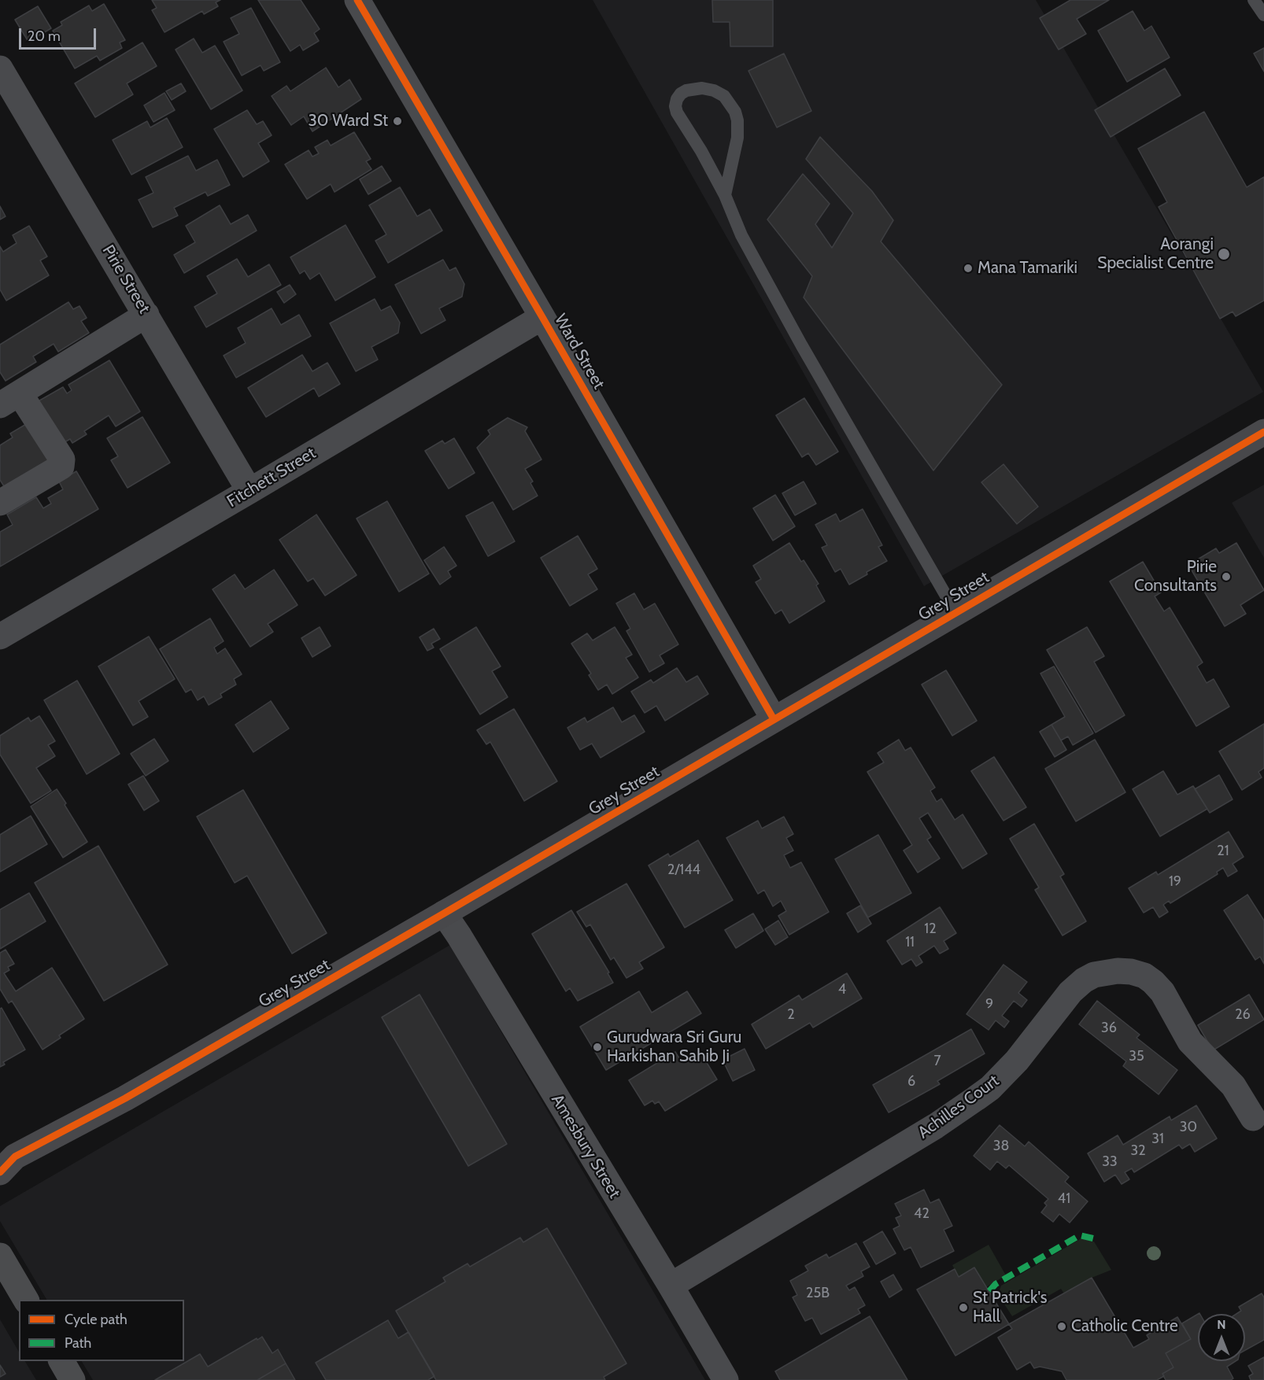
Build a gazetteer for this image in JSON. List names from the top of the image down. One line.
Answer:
{"streets":{"street":["Pirie Street","Ward Street","Fitchett Street","Grey Street","Achilles Court","Amesbury Street"]},"crossings":[["Pirie Street","Fitchett Street"],["Ward Street","Fitchett Street"],["Ward Street","Grey Street"],["Grey Street","Amesbury Street"],["Achilles Court","Amesbury Street"]],"places":["30 Ward St","Aorangi Specialist Centre","Mana Tamariki","Pirie Consultants","Gurudwara Sri Guru Harkishan Sahib Ji","St Patrick's Hall","Catholic Centre"],"house_numbers":["21","2/144","19","12","11","4","9","2","26","36","35","7","6","30","31","38","32","33","41","42","25B"],"legend":["Cycle path","Path"],"scale_bar":"20 m","north":"top"}
